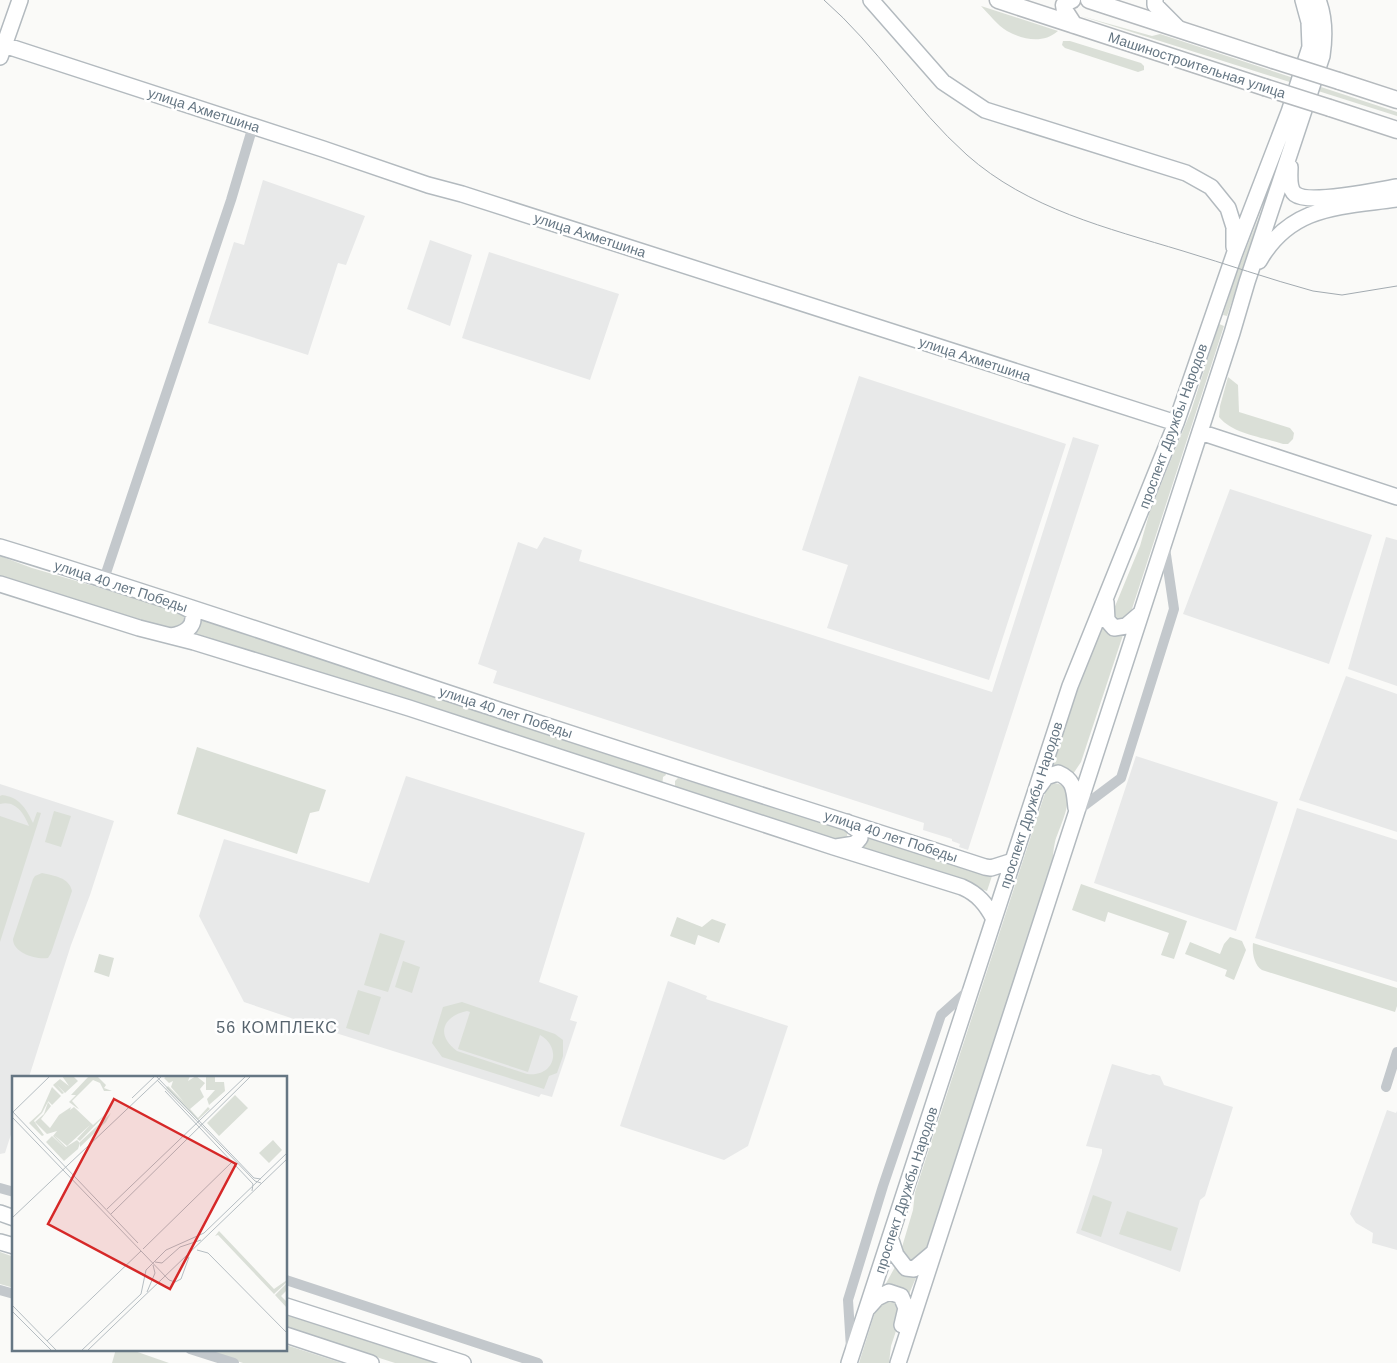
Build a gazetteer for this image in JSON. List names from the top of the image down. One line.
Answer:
{"streets":{"main road":["Машиностроительная улица","улица Ахметшина","проспект Дружбы Народов","улица 40 лет Победы"]},"crossings":[["улица Ахметшина","проспект Дружбы Народов"],["проспект Дружбы Народов","улица 40 лет Победы"]],"districts":["56 КОМПЛЕКС"]}
